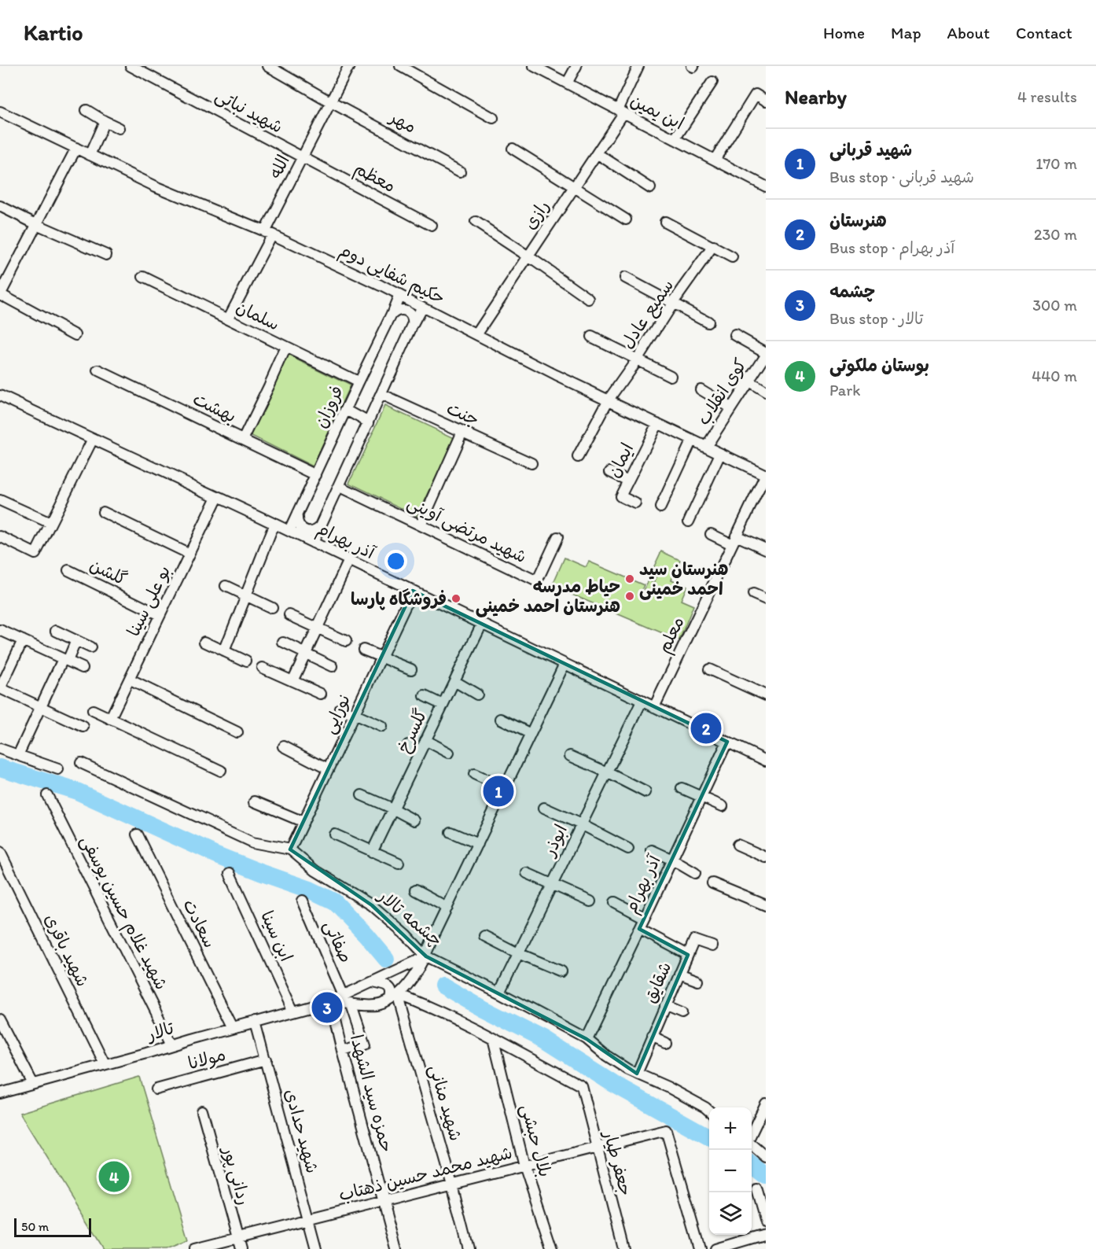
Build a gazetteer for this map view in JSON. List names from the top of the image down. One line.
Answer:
{"streets":{"street":["شهید نباتی","ابن یمین","مهر","الله","معظم","رازی","حکیم شفایی دوم","سمیع عادل","سلمان","کوی انقلاب","فروزان","بهشت","جنت","ایمان","شهید مرتضی آوینی","آذر بهرام","گلشن","بو علی سینا","معلم","نورایی","گلسرخ","ابوذر","شهید غلام حسین یوسفی","چشمه تالار","سعادت","ابن سینا","صفاتی","شهید باقری","شقایق","تالار","مولانا","حمزه سید الشهدا","شهید منانی","شهید حدادی","بلال حبشی","جعفر طیار","شهید محمد حسین ذهتاب","ردانی پور"]},"crossings":[["شهید نباتی","الله"],["شهید نباتی","معظم"],["ابن یمین","رازی"],["مهر","الله"],["الله","معظم"],["الله","حکیم شفایی دوم"],["الله","سلمان"],["رازی","حکیم شفایی دوم"],["حکیم شفایی دوم","سمیع عادل"],["حکیم شفایی دوم","کوی انقلاب"],["حکیم شفایی دوم","فروزان"],["حکیم شفایی دوم","ایمان"],["حکیم شفایی دوم","معلم"],["سلمان","فروزان"],["فروزان","بهشت"],["فروزان","آذر بهرام"],["آذر بهرام","بو علی سینا"],["آذر بهرام","معلم"],["آذر بهرام","نورایی"],["آذر بهرام","گلسرخ"],["آذر بهرام","ابوذر"],["آذر بهرام","چشمه تالار"],["آذر بهرام","شقایق"],["گلشن","بو علی سینا"],["نورایی","چشمه تالار"],["ابوذر","چشمه تالار"],["شهید غلام حسین یوسفی","تالار"],["چشمه تالار","شقایق"],["چشمه تالار","تالار"],["سعادت","تالار"],["ابن سینا","تالار"],["صفاتی","تالار"],["شهید باقری","تالار"],["تالار","حمزه سید الشهدا"],["تالار","شهید منانی"],["تالار","شهید حدادی"],["مولانا","شهید حدادی"],["حمزه سید الشهدا","شهید محمد حسین ذهتاب"],["شهید منانی","شهید محمد حسین ذهتاب"],["شهید حدادی","شهید محمد حسین ذهتاب"],["بلال حبشی","جعفر طیار"],["بلال حبشی","شهید محمد حسین ذهتاب"],["جعفر طیار","شهید محمد حسین ذهتاب"],["شهید محمد حسین ذهتاب","ردانی پور"]],"places":["هنرستان سید احمد خمینی","حیاط مدرسه هنرستان احمد خمینی","فروشگاه پارسا"],"scale_bar":"50 m","page":{"header":"Kartio","nav":["Home","Map","About","Contact"],"heading":["Nearby","4 results"],"list":[{"mark":"1","name":"شهید قربانی","note":"Bus stop · شهید قربانی","value":"170 m"},{"mark":"2","name":"هنرستان","note":"Bus stop · آذر بهرام","value":"230 m"},{"mark":"3","name":"چشمه","note":"Bus stop · تالار","value":"300 m"},{"mark":"4","name":"بوستان ملکوتی","note":"Park","value":"440 m"}],"pins":["2","1","3","4"],"map_buttons":["+","−"],"scale":"50 m"}}
